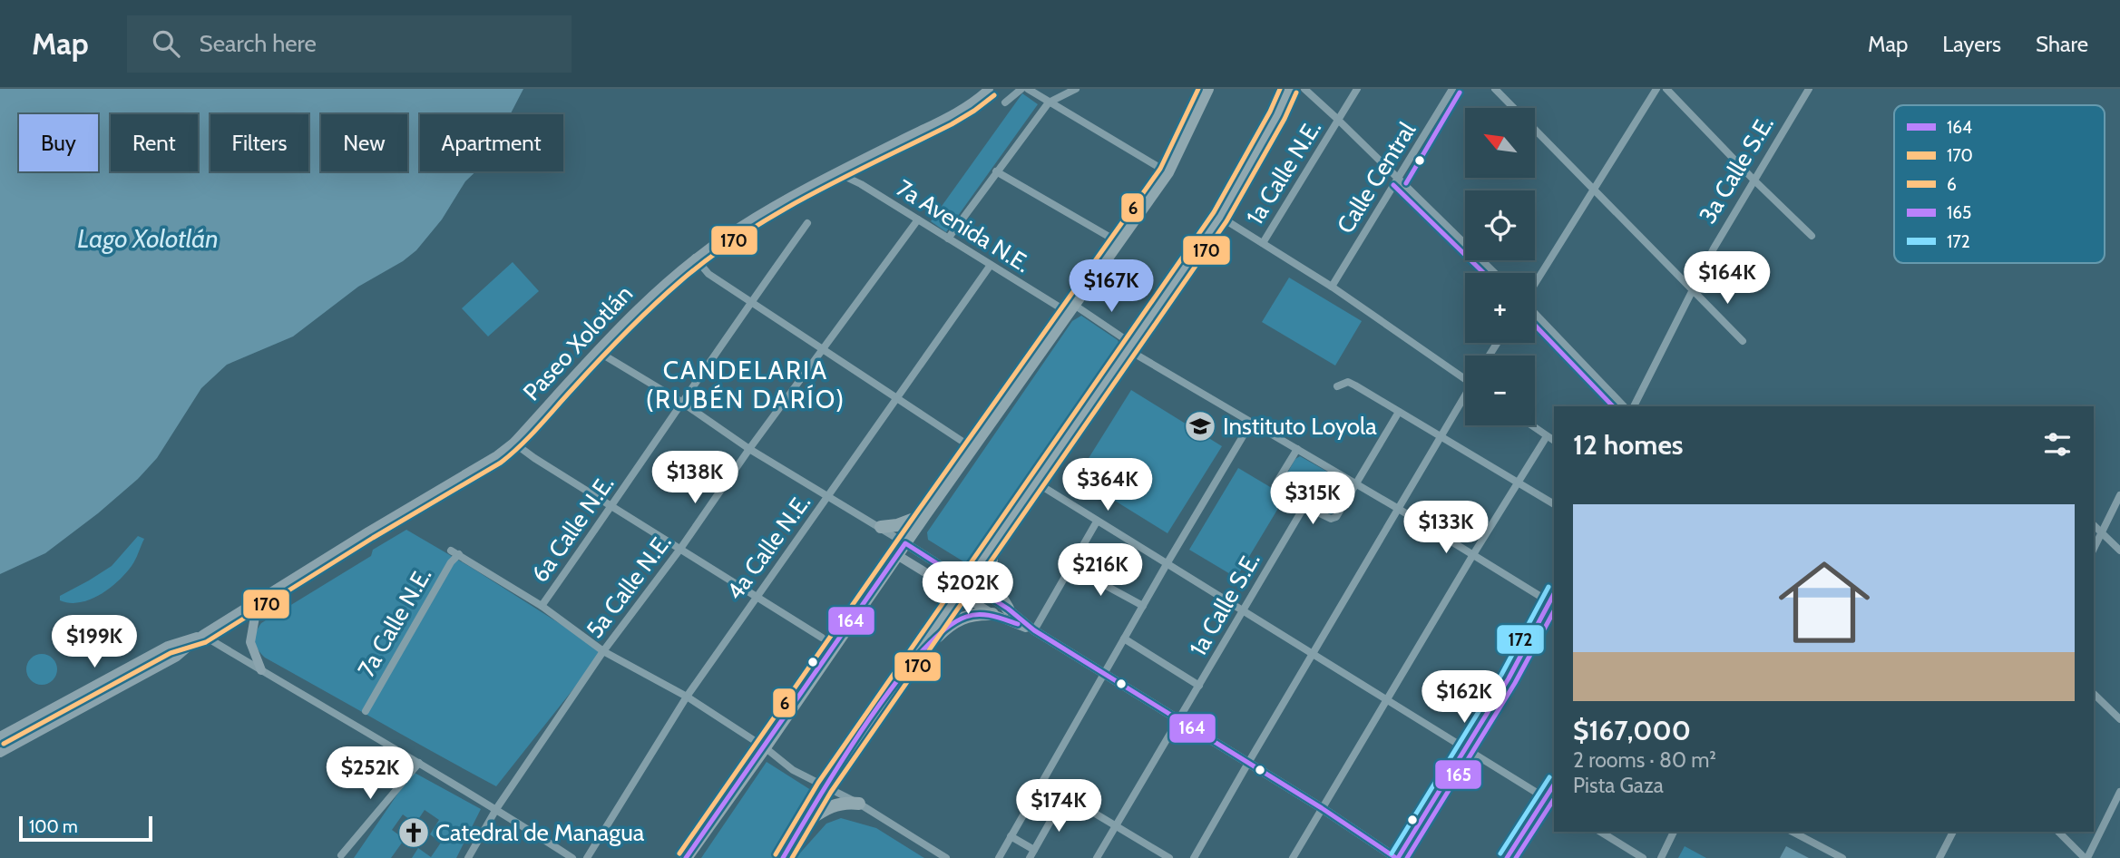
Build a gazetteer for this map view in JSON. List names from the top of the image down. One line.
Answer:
{"streets":{"street":["3a Calle S.E.","1a Calle N.E.","Calle Central","7a Avenida N.E.","Paseo Xolotlán","6a Calle N.E.","4a Calle N.E.","5a Calle N.E.","1a Calle S.E.","7a Calle N.E."]},"crossings":[["7a Avenida N.E.","Paseo Xolotlán"],["7a Avenida N.E.","4a Calle N.E."],["7a Avenida N.E.","5a Calle N.E."]],"districts":["CANDELARIA (RUBÉN DARÍO)"],"water":["Lago Xolotlán"],"places":{"school or university":["Instituto Loyola"],"church":["Catedral de Managua"]},"lines":["transit line 6","transit line 170","transit line 165","transit line 164","transit line 172"],"legend":["164","170","6","165","172"],"scale_bar":"100 m","north":"top left","page":{"header":"Map","search":"Search here","nav":["Map","Layers","Share"],"map_buttons":["+","−"],"chip":["Buy","Rent","Filters","New","Apartment"],"price":["$164K","$167K","$138K","$364K","$315K","$133K","$216K","$202K","$199K","$162K","$252K","$174K"],"heading":"12 homes","list":[{"name":"$167,000","note":"2 rooms · 80 m² · Pista Gaza"}],"scale":"100 m"}}
